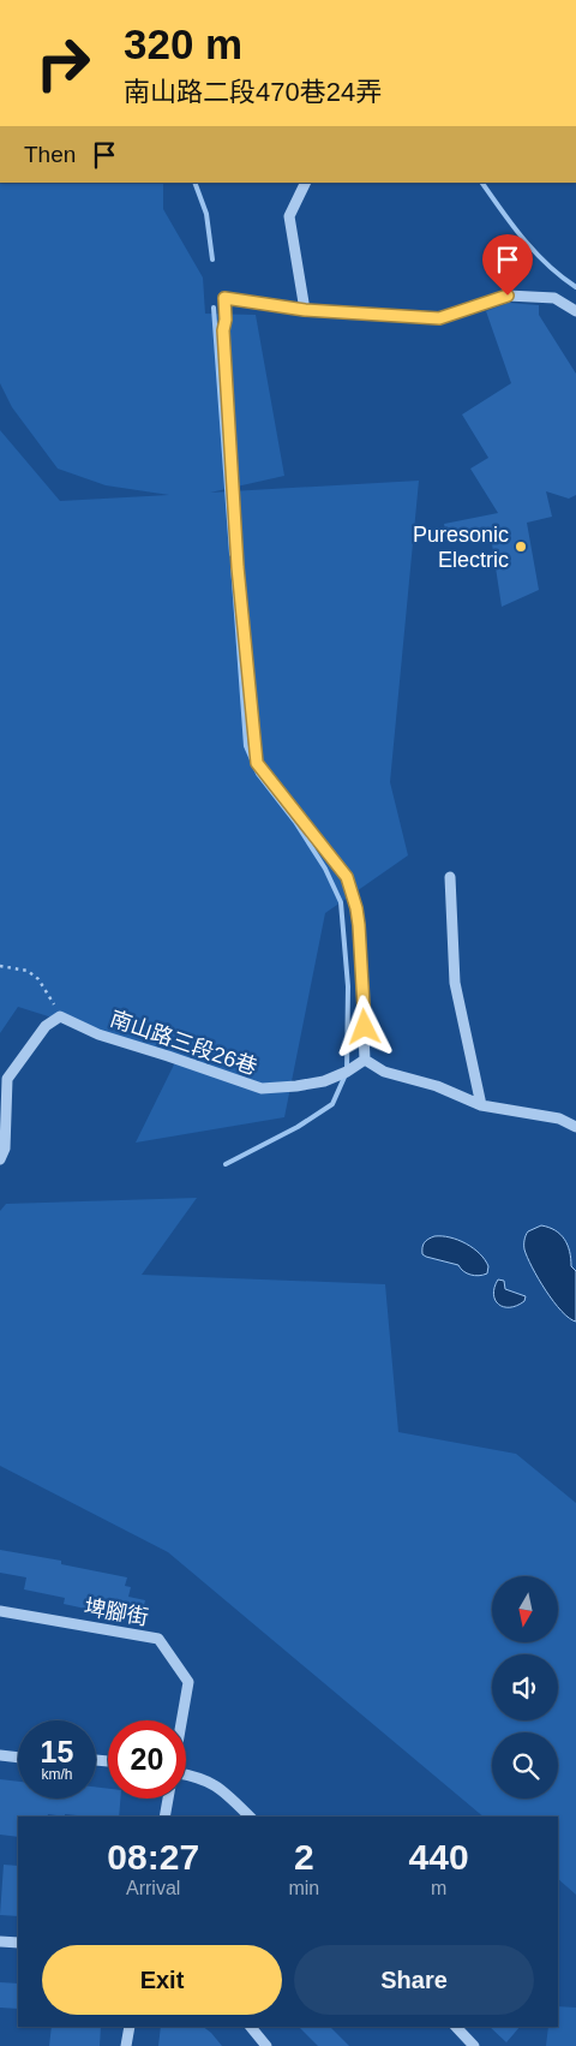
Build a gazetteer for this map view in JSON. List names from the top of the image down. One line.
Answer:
{"streets":{"street":["南山路三段26巷","埤腳街"]},"places":["Puresonic Electric"],"north":"bottom","page":{"turn":["320 m","南山路二段470巷24弄"],"then":"Then","speed":"15 km/h","limit":"20","eta":["08:27","Arrival","2","min","440","m"],"buttons":["Exit","Share"]}}
